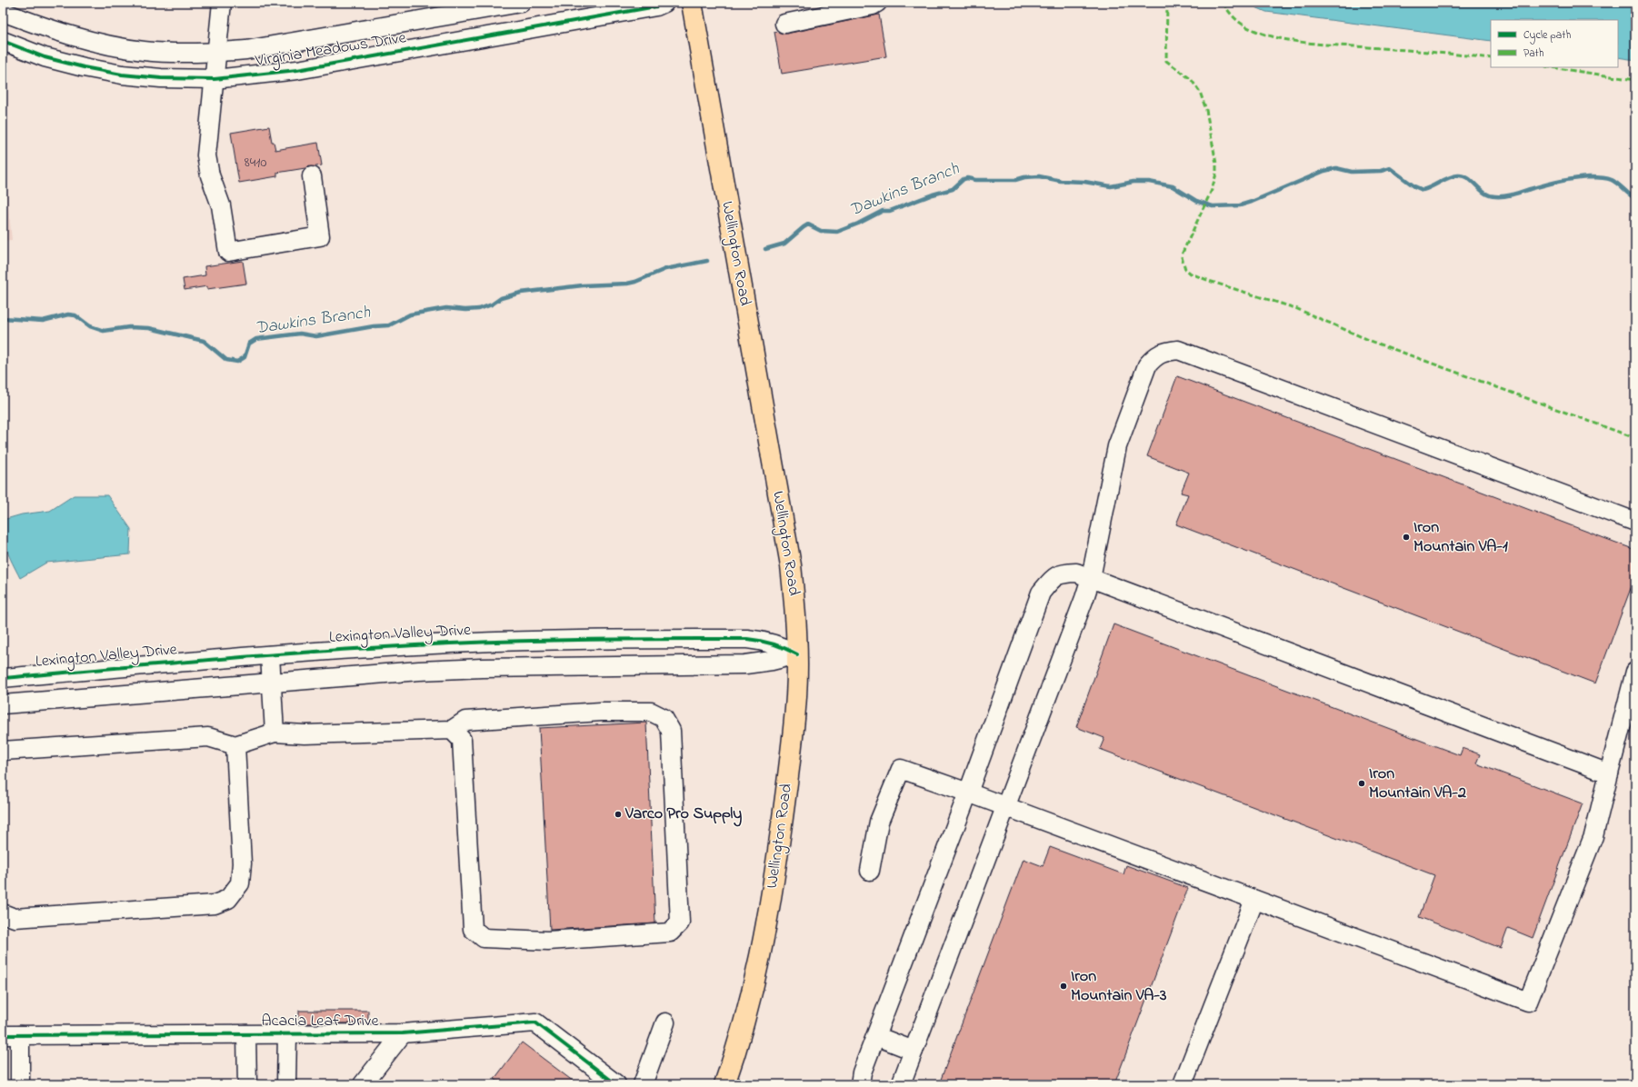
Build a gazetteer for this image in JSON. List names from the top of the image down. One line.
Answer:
{"streets":{"main road":["Wellington Road"],"street":["Virginia Meadows Drive","Lexington Valley Drive","Acacia Leaf Drive"]},"crossings":[["Wellington Road","Lexington Valley Drive"]],"water":["Dawkins Branch"],"places":["Iron Mountain VA-1","Iron Mountain VA-2","Varco Pro Supply","Iron Mountain VA-3"],"house_numbers":["8410"],"legend":["Cycle path","Path"]}
